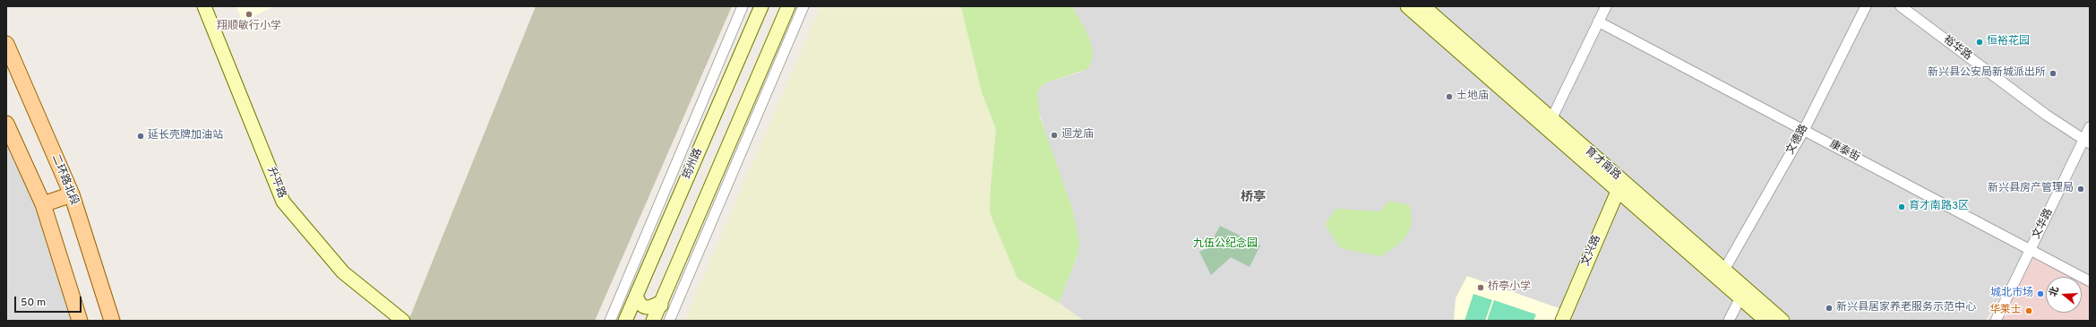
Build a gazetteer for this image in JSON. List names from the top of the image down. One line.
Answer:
{"streets":{"main road":["二环路北段"],"street":["裕华路","文德路","康泰街","筠州路","育才南路","升平路","文华路","文兴路"]},"crossings":[["裕华路","文华路"],["文德路","康泰街"],["文德路","育才南路"],["康泰街","文华路"],["育才南路","文兴路"]],"districts":["桥亭"],"parks":["九伍公纪念园"],"places":["翔顺敏行小学","恒裕花园","新兴县公安局新城派出所","土地庙","迴龙庙","延长壳牌加油站","新兴县房产管理局","育才南路3区","桥亭小学","城北市场","新兴县居家养老服务示范中心","华莱士"],"scale_bar":"50 m","north":"left"}
